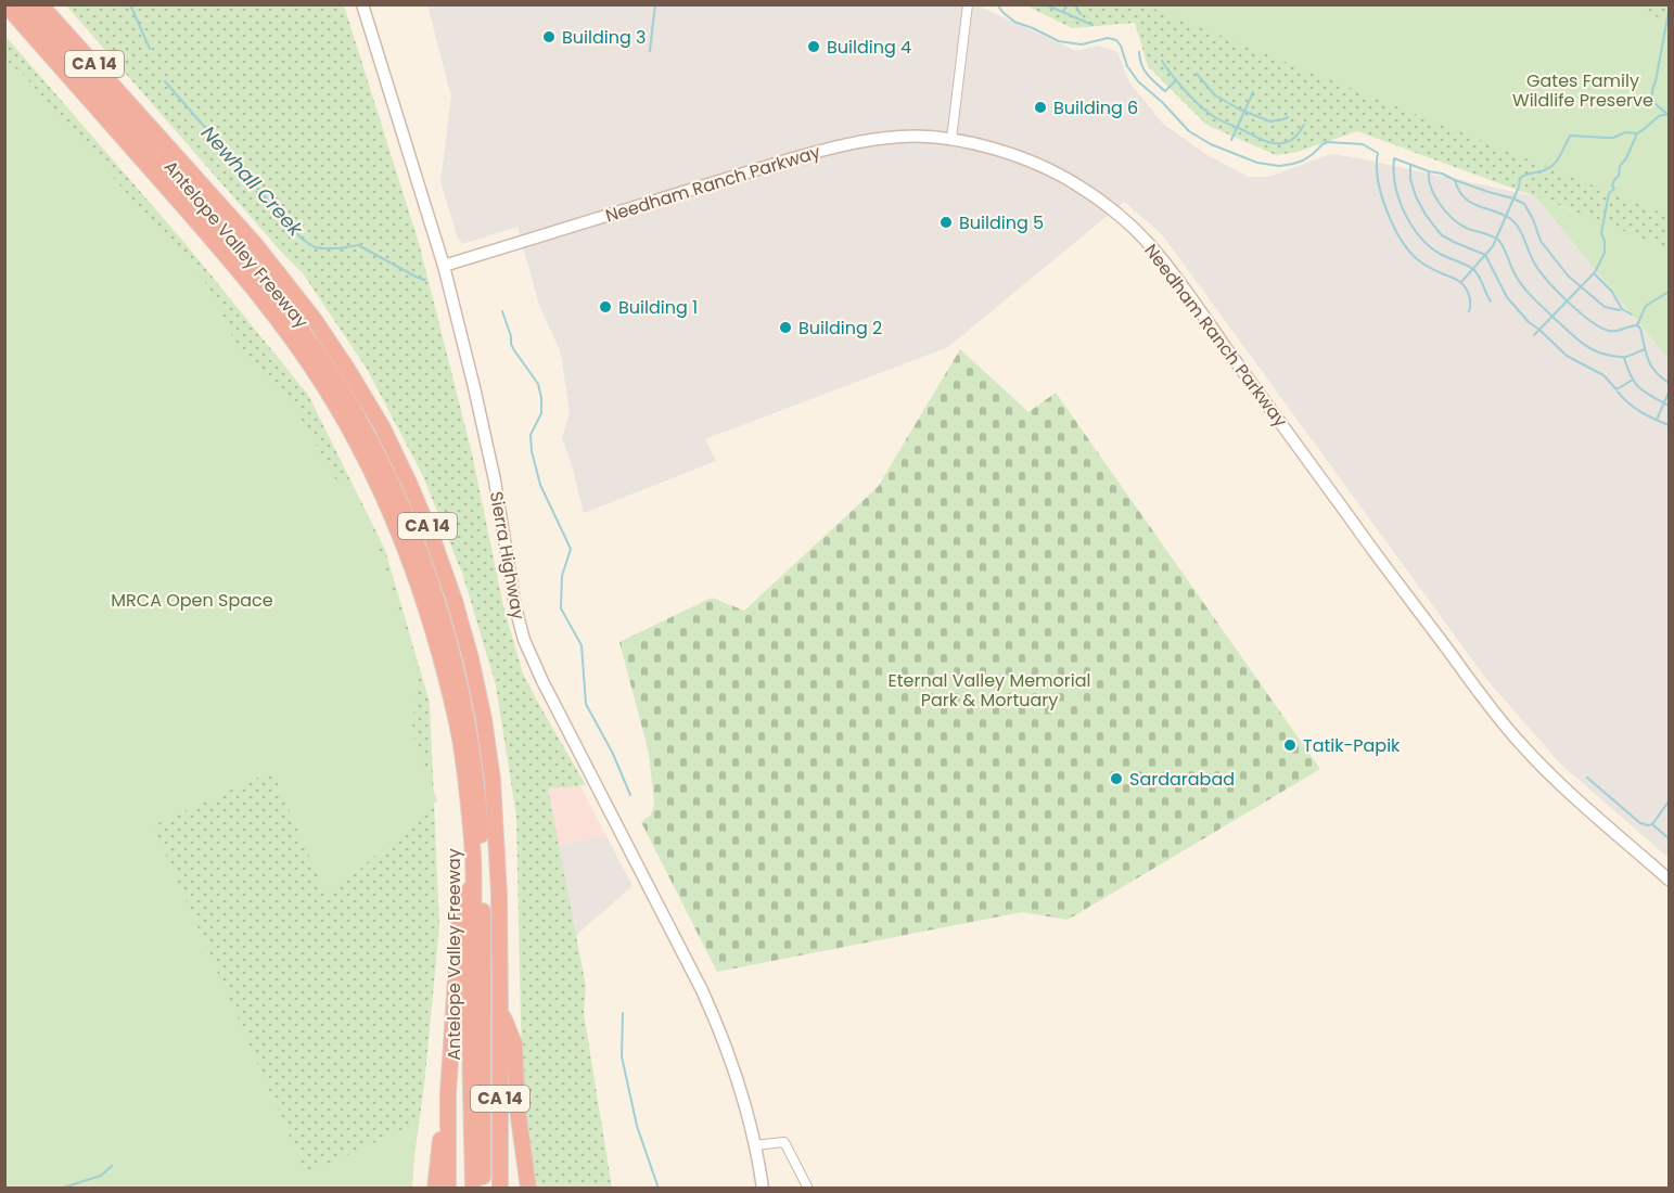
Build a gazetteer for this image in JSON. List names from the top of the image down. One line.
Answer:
{"streets":{"highway":["CA 14","Antelope Valley Freeway"],"street":["Needham Ranch Parkway","Sierra Highway"]},"crossings":[["Needham Ranch Parkway","Sierra Highway"]],"water":["Newhall Creek"],"parks":["Gates Family Wildlife Preserve","MRCA Open Space","Eternal Valley Memorial Park & Mortuary"],"places":["Building 3","Building 4","Building 6","Building 5","Building 1","Building 2","Tatik-Papik","Sardarabad"]}
